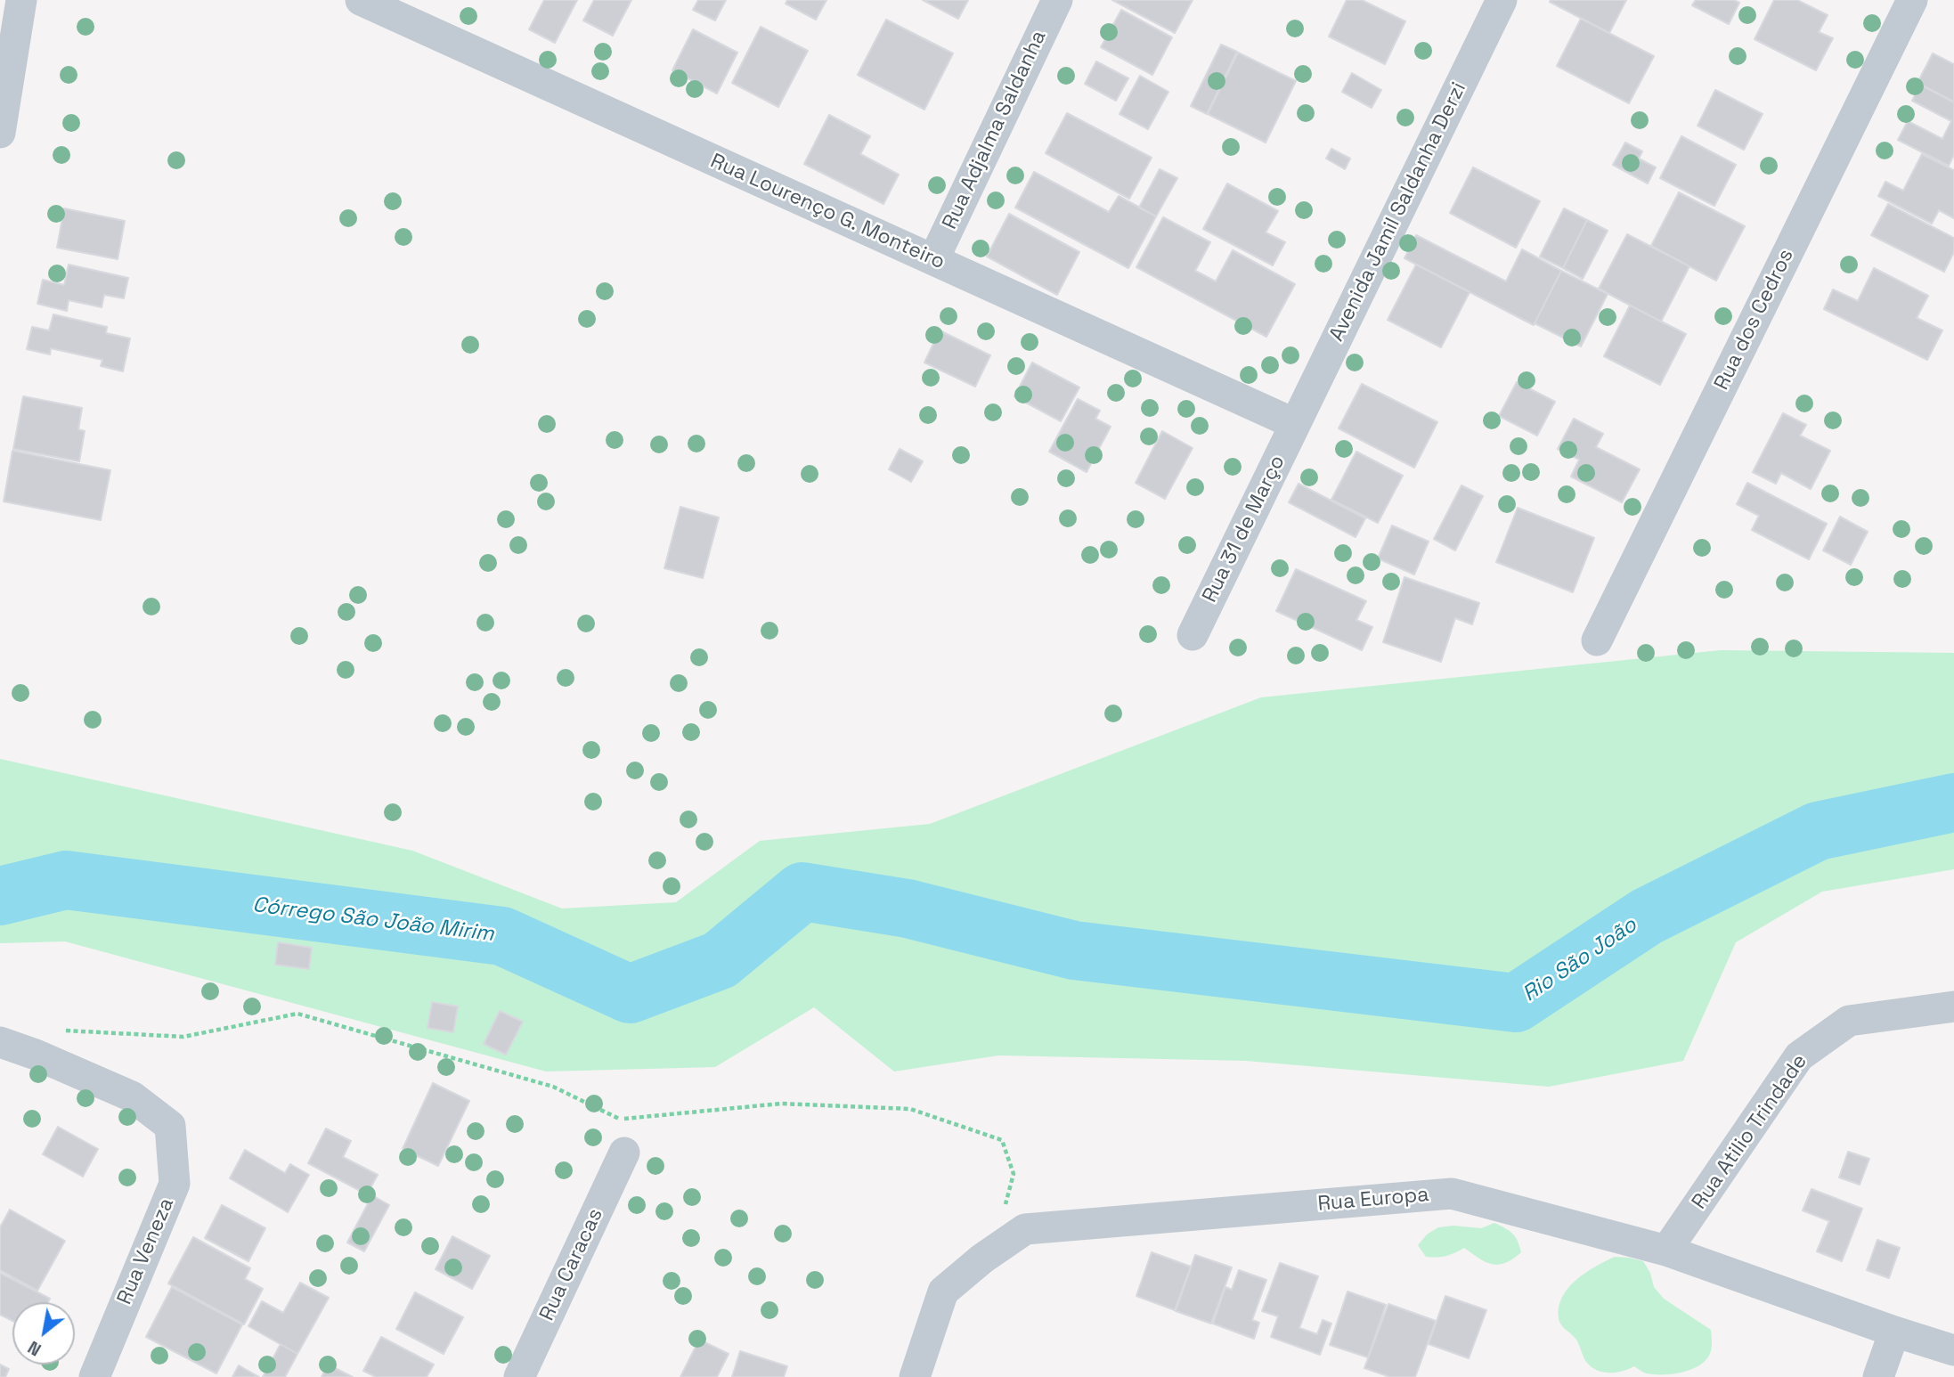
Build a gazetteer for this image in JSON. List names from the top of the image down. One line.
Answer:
{"streets":{"street":["Rua Adjalma Saldanha","Rua Lourenço G. Monteiro","Avenida Jamil Saldanha Derzi","Rua dos Cedros","Rua 31 de Março","Rua Atilio Trindade","Rua Europa","Rua Veneza","Rua Caracas"]},"crossings":[["Rua Adjalma Saldanha","Rua Lourenço G. Monteiro"],["Rua Lourenço G. Monteiro","Avenida Jamil Saldanha Derzi"],["Rua Lourenço G. Monteiro","Rua 31 de Março"],["Avenida Jamil Saldanha Derzi","Rua 31 de Março"],["Rua Atilio Trindade","Rua Europa"]],"water":["Córrego São João Mirim","Rio São João"],"north":"bottom left"}
